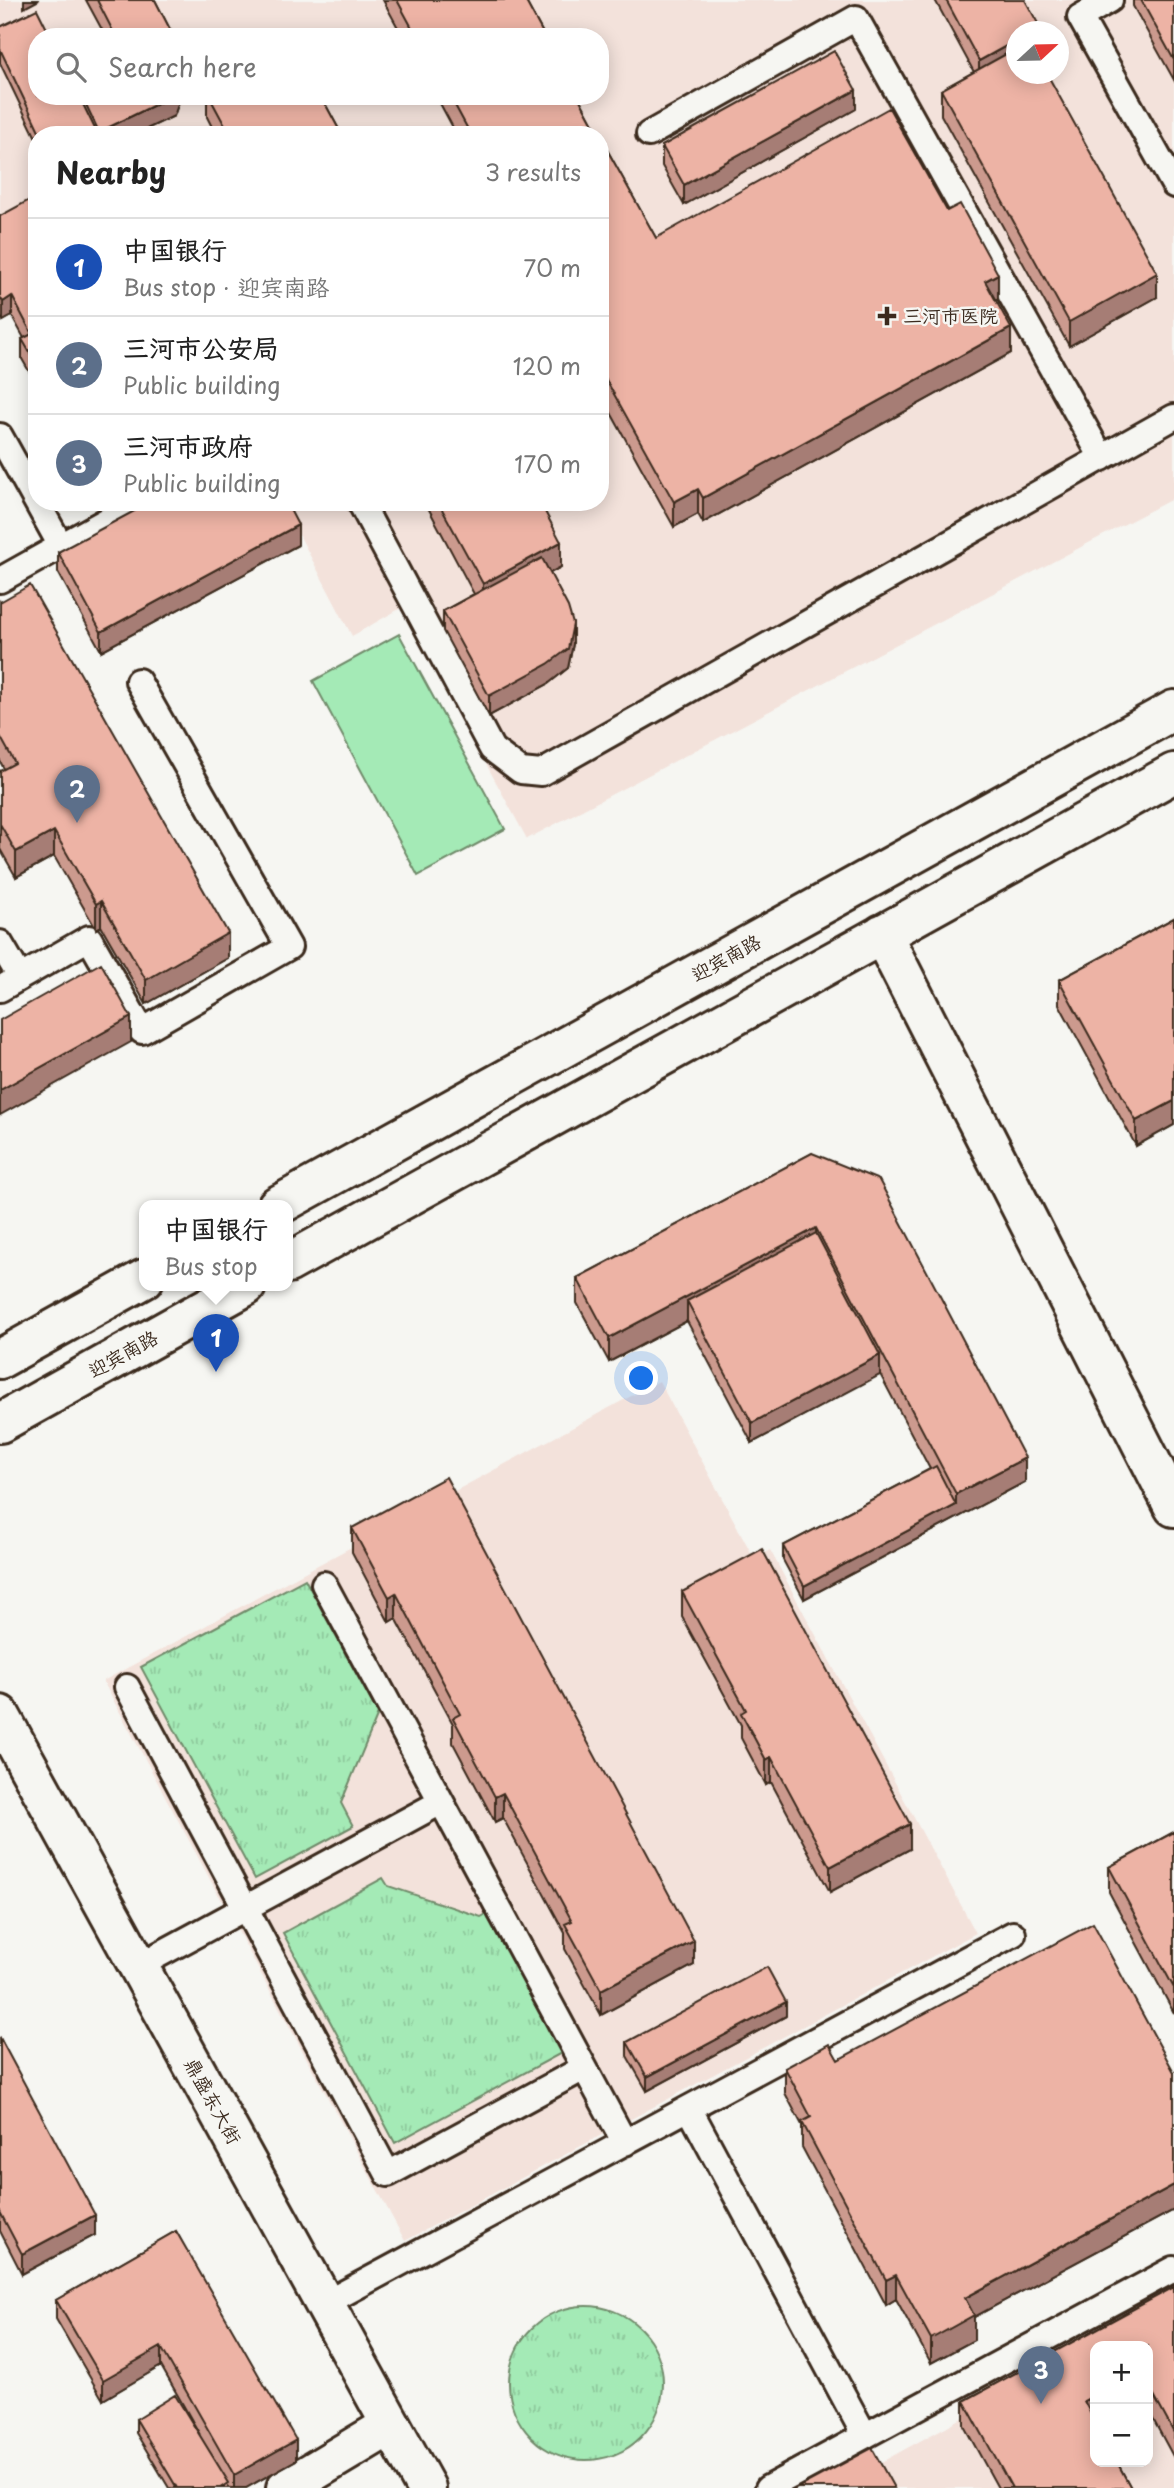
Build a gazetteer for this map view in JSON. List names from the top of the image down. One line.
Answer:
{"streets":{"main road":["迎宾南路","鼎盛东大街"]},"places":{"health":["三河市医院"]},"north":"right","page":{"search":"Search here","heading":["Nearby","3 results"],"list":[{"mark":"1","name":"中国银行","note":"Bus stop · 迎宾南路","value":"70 m"},{"mark":"2","name":"三河市公安局","note":"Public building","value":"120 m"},{"mark":"3","name":"三河市政府","note":"Public building","value":"170 m"}],"pins":["2","1","3"],"popup":["中国银行","Bus stop"],"map_buttons":["+","−"]}}
